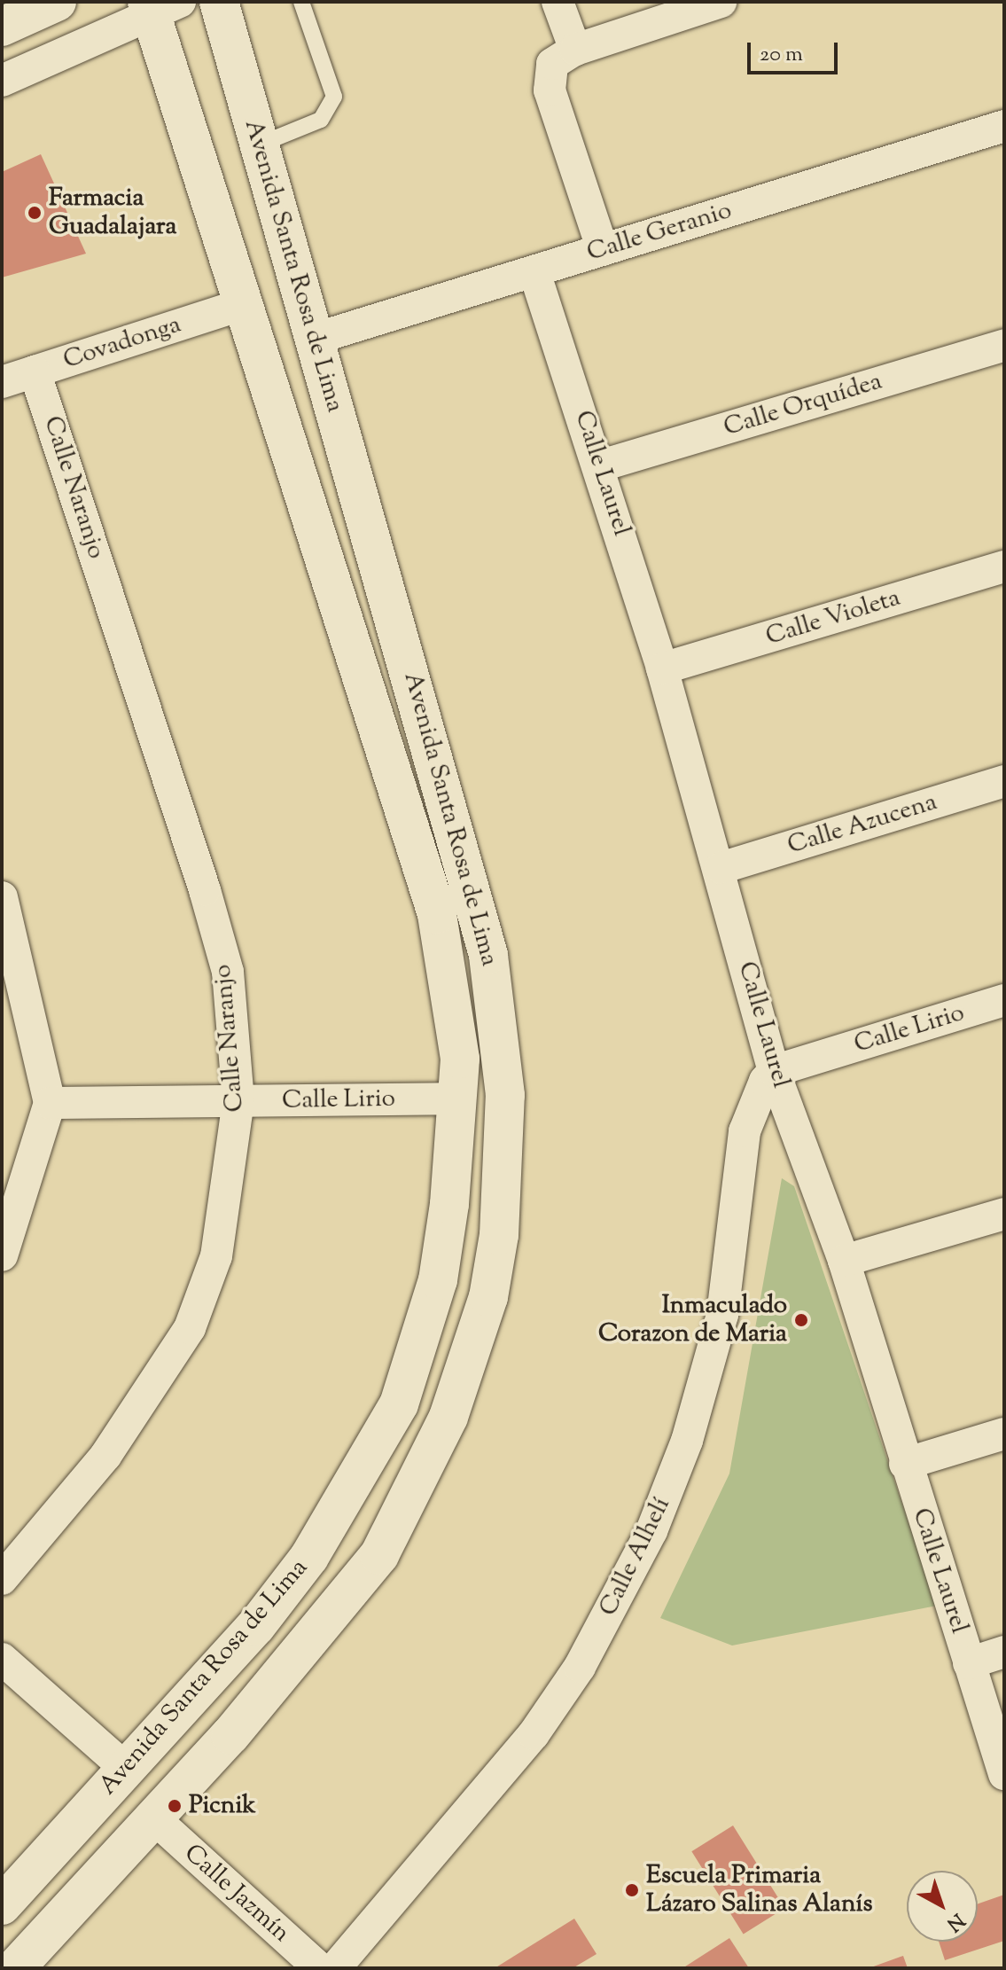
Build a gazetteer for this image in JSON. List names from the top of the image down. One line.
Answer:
{"streets":{"street":["Calle Geranio","Avenida Santa Rosa de Lima","Covadonga","Calle Orquídea","Calle Laurel","Calle Naranjo","Calle Violeta","Calle Azucena","Calle Lirio","Calle Alhelí","Calle Jazmín"]},"crossings":[["Calle Geranio","Avenida Santa Rosa de Lima"],["Calle Geranio","Calle Laurel"],["Avenida Santa Rosa de Lima","Covadonga"],["Avenida Santa Rosa de Lima","Calle Lirio"],["Avenida Santa Rosa de Lima","Calle Jazmín"],["Covadonga","Calle Naranjo"],["Calle Orquídea","Calle Laurel"],["Calle Laurel","Calle Violeta"],["Calle Laurel","Calle Azucena"],["Calle Laurel","Calle Lirio"],["Calle Laurel","Calle Alhelí"],["Calle Naranjo","Calle Lirio"],["Calle Lirio","Calle Alhelí"]],"places":["Farmacia Guadalajara","Inmaculado Corazon de Maria","Picnik","Escuela Primaria Lázaro Salinas Alanís"],"scale_bar":"20 m","north":"bottom right"}
